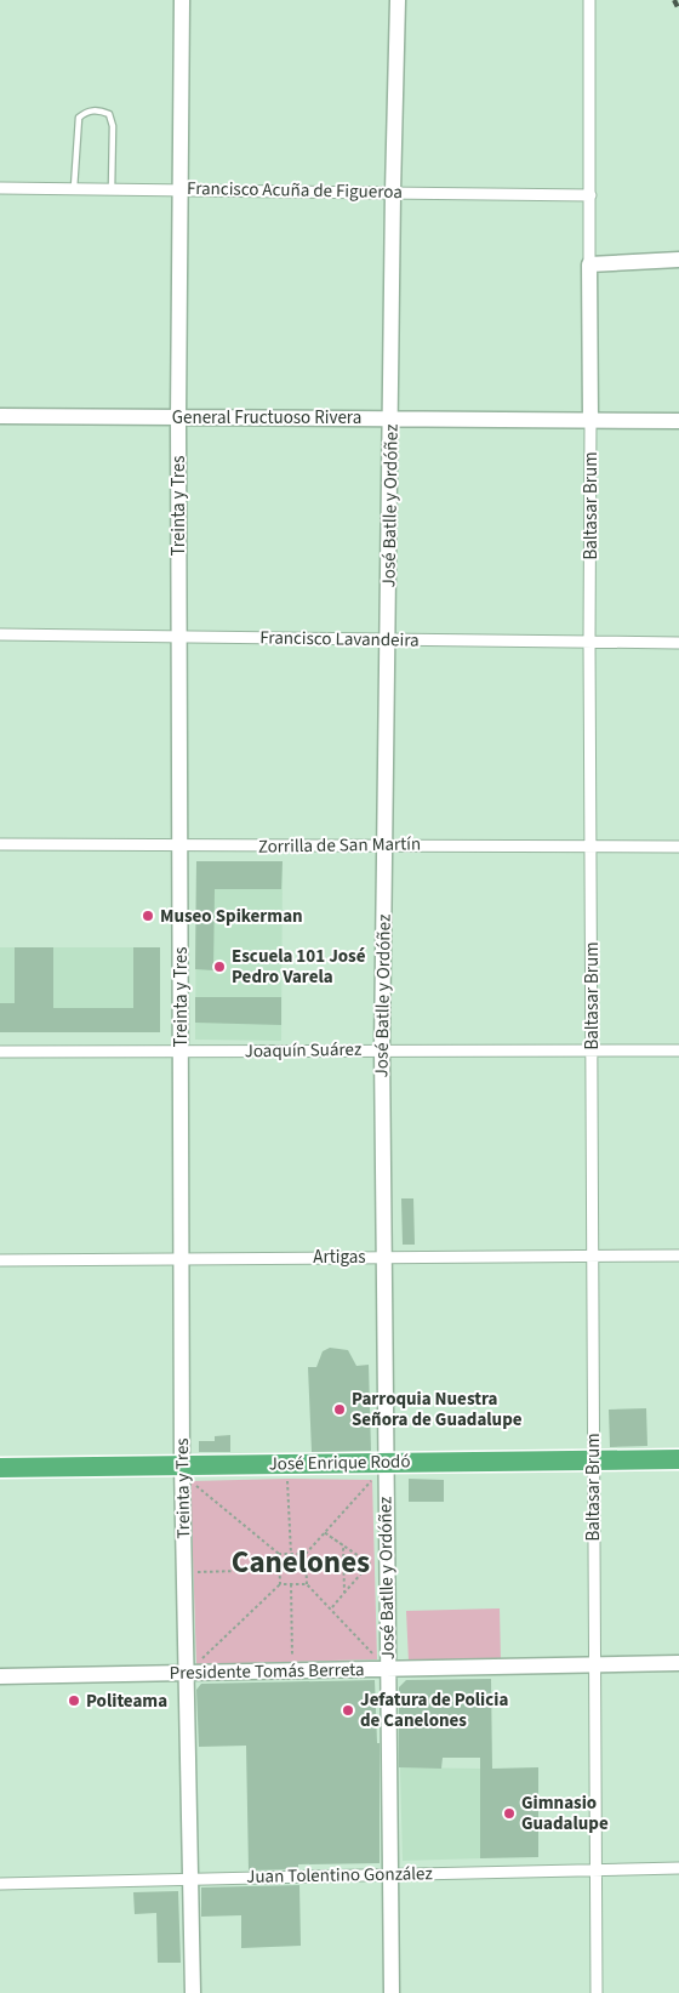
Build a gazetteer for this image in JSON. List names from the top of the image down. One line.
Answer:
{"streets":{"highway":["José Enrique Rodó"],"street":["Francisco Acuña de Figueroa","General Fructuoso Rivera","Treinta y Tres","José Batlle y Ordóñez","Baltasar Brum","Francisco Lavandeira","Zorrilla de San Martín","Joaquín Suárez","Artigas","Presidente Tomás Berreta","Juan Tolentino González"]},"crossings":[["Francisco Acuña de Figueroa","Treinta y Tres"],["Francisco Acuña de Figueroa","José Batlle y Ordóñez"],["Francisco Acuña de Figueroa","Baltasar Brum"],["General Fructuoso Rivera","Treinta y Tres"],["General Fructuoso Rivera","José Batlle y Ordóñez"],["General Fructuoso Rivera","Baltasar Brum"],["Treinta y Tres","Francisco Lavandeira"],["Treinta y Tres","Zorrilla de San Martín"],["Treinta y Tres","Joaquín Suárez"],["Treinta y Tres","Artigas"],["Treinta y Tres","José Enrique Rodó"],["Treinta y Tres","Presidente Tomás Berreta"],["Treinta y Tres","Juan Tolentino González"],["José Batlle y Ordóñez","Francisco Lavandeira"],["José Batlle y Ordóñez","Zorrilla de San Martín"],["José Batlle y Ordóñez","Joaquín Suárez"],["José Batlle y Ordóñez","Artigas"],["José Batlle y Ordóñez","José Enrique Rodó"],["José Batlle y Ordóñez","Presidente Tomás Berreta"],["José Batlle y Ordóñez","Juan Tolentino González"],["Baltasar Brum","Francisco Lavandeira"],["Baltasar Brum","Zorrilla de San Martín"],["Baltasar Brum","Joaquín Suárez"],["Baltasar Brum","Artigas"],["Baltasar Brum","José Enrique Rodó"],["Baltasar Brum","Presidente Tomás Berreta"],["Baltasar Brum","Juan Tolentino González"]],"districts":["Canelones"],"places":["Museo Spikerman","Escuela 101 José Pedro Varela","Parroquia Nuestra Señora de Guadalupe","Politeama","Jefatura de Policia de Canelones","Gimnasio Guadalupe"]}
